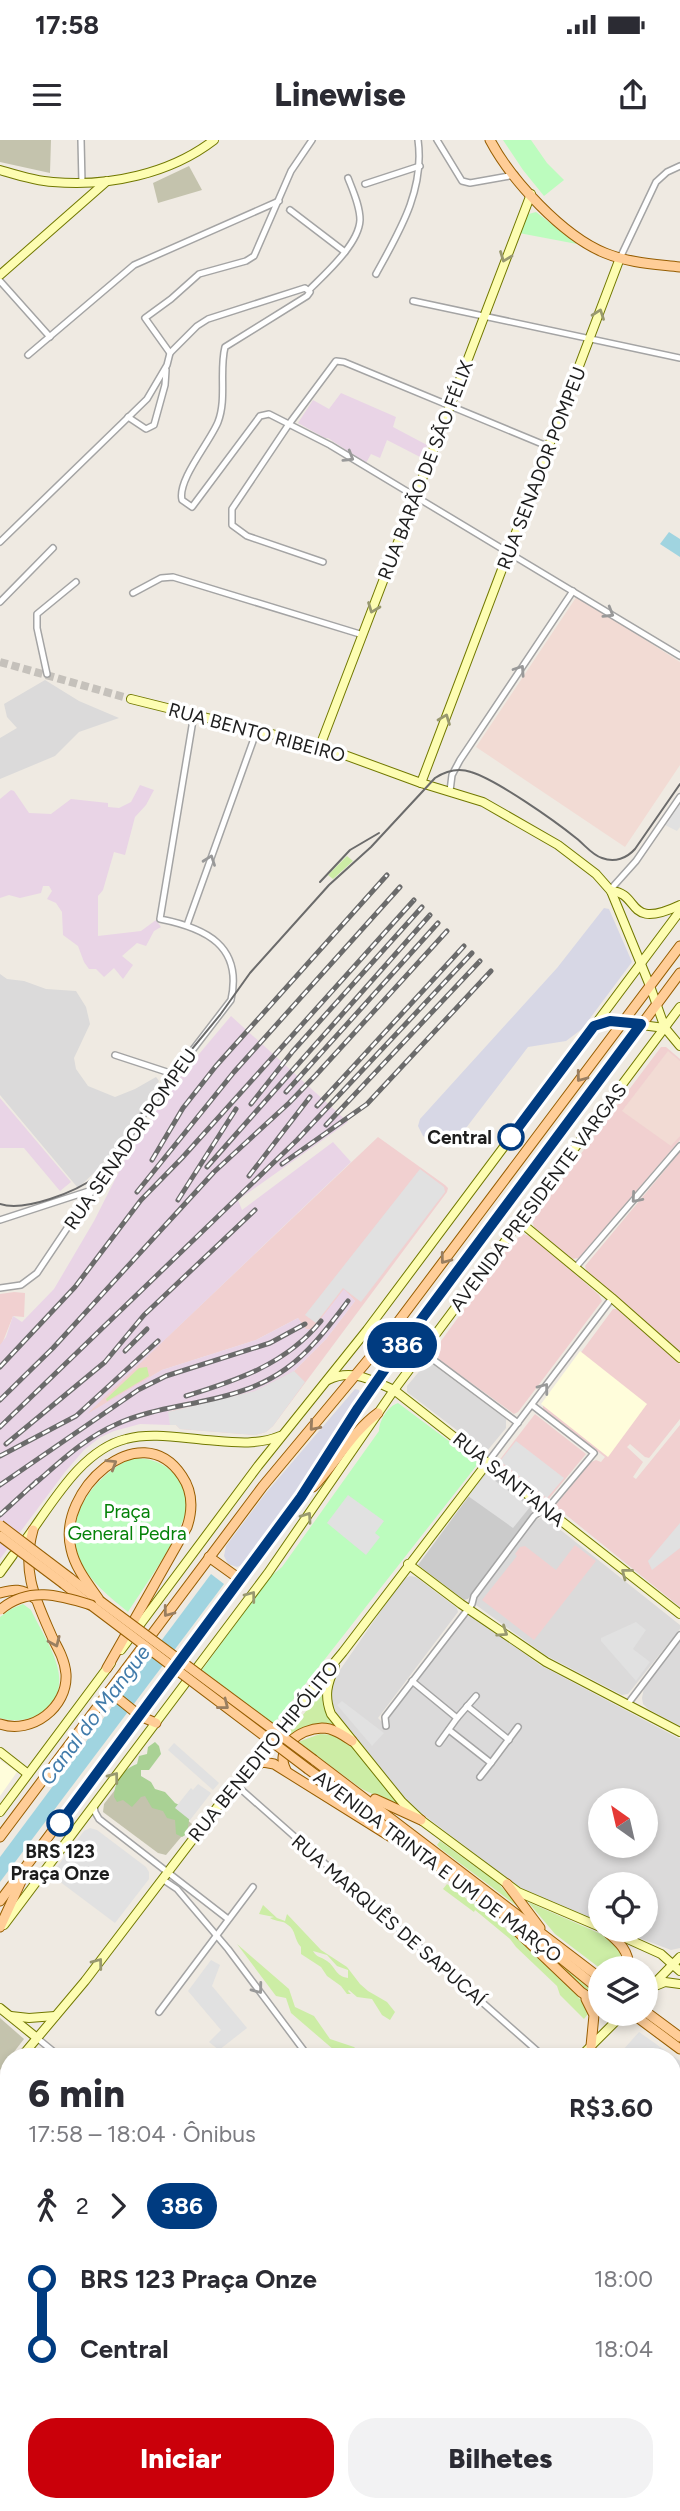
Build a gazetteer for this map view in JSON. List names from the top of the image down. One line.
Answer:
{"streets":{"main road":["AVENIDA PRESIDENTE VARGAS","AVENIDA TRINTA E UM DE MARÇO"],"street":["RUA SENADOR POMPEU","RUA BARÃO DE SÃO FÉLIX","RUA BENTO RIBEIRO","RUA SANT'ANA","RUA BENEDITO HIPÓLITO","RUA MARQUÊS DE SAPUCAÍ"]},"crossings":[["RUA SENADOR POMPEU","RUA BENTO RIBEIRO"],["RUA BARÃO DE SÃO FÉLIX","RUA BENTO RIBEIRO"],["AVENIDA PRESIDENTE VARGAS","RUA SANT'ANA"],["RUA SANT'ANA","RUA BENEDITO HIPÓLITO"],["RUA BENEDITO HIPÓLITO","AVENIDA TRINTA E UM DE MARÇO"],["RUA BENEDITO HIPÓLITO","RUA MARQUÊS DE SAPUCAÍ"]],"one_way":["RUA BARÃO DE SÃO FÉLIX","RUA SANT'ANA"],"water":["Canal do Mangue"],"parks":["Praça General Pedra"],"places":["Central","BRS 123 Praça Onze"],"lines":["bus line 386"],"north":"top left","page":{"status":"17:58","header":"Linewise","on_map":"386","heading":["6 min","17:58 – 18:04 · Ônibus","R$3.60"],"legs":["2","386"],"list":[{"name":"BRS 123 Praça Onze","value":"18:00"},{"name":"Central","value":"18:04"}],"buttons":["Iniciar","Bilhetes"]}}
